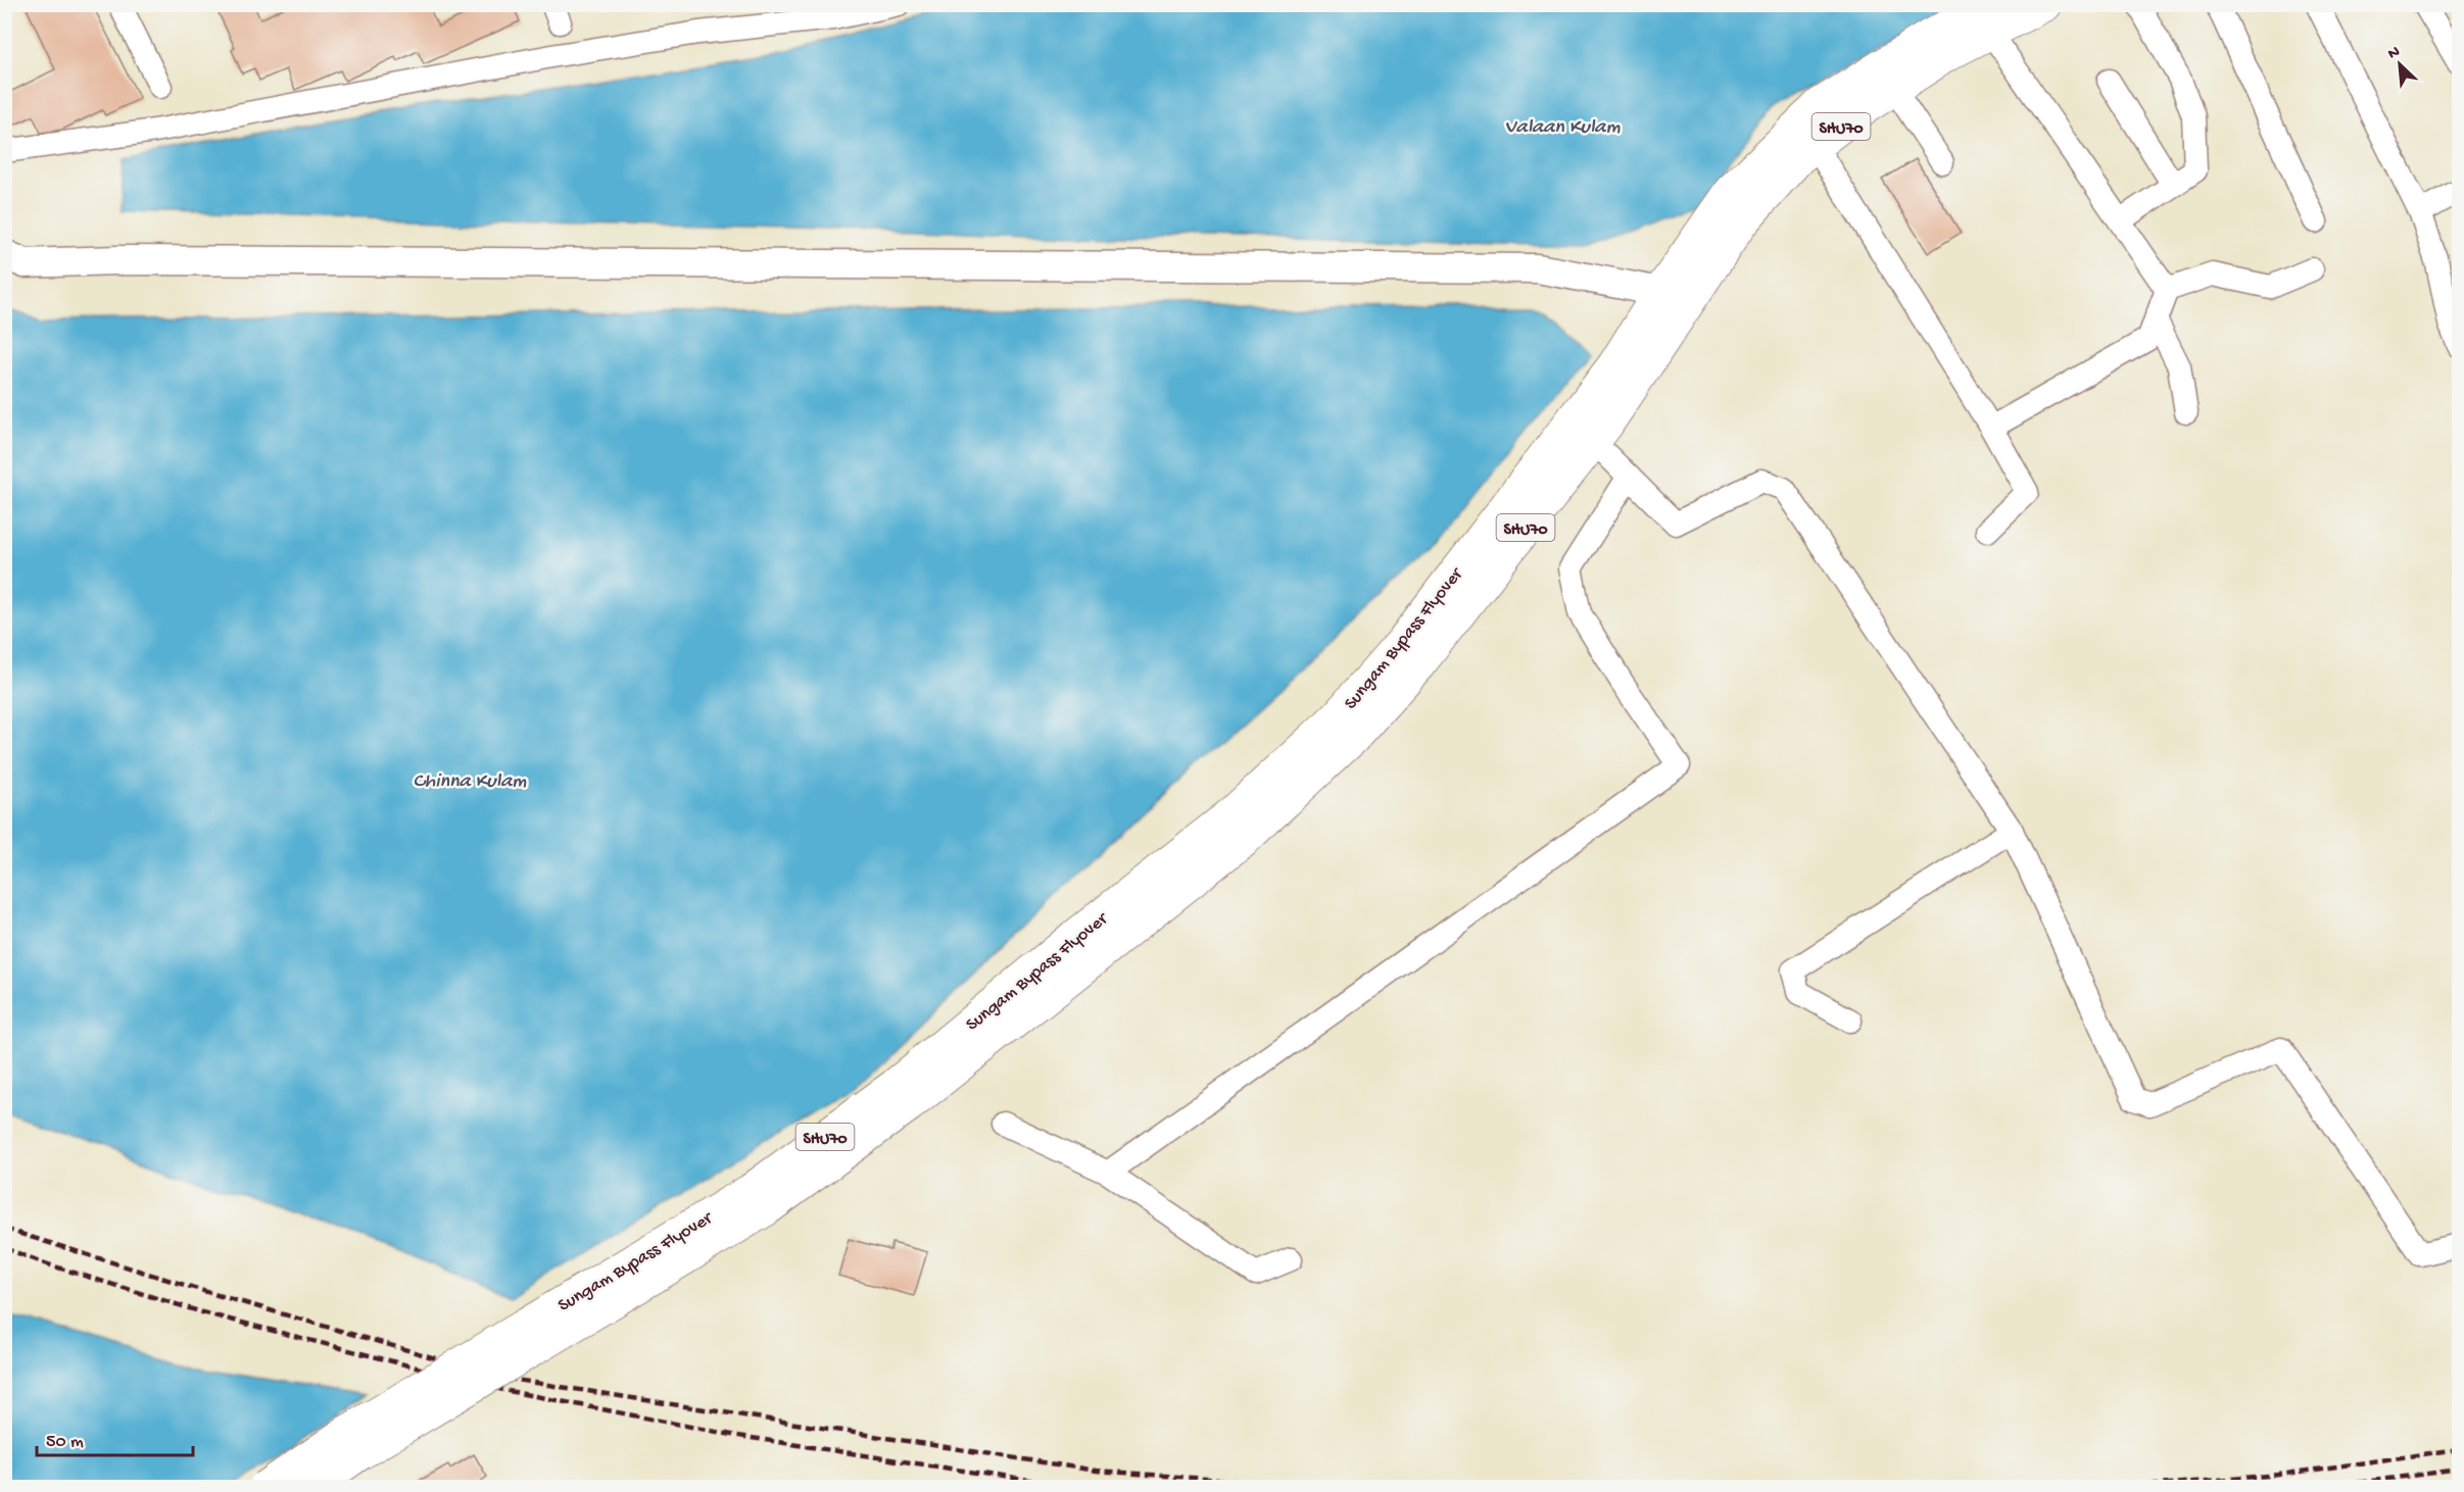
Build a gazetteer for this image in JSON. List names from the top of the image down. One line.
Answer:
{"streets":{"main road":["SHU70","Sungam Bypass Flyover"]},"crossings":[["SHU70","Sungam Bypass Flyover"]],"water":["Valaan Kulam","Chinna Kulam"],"scale_bar":"50 m","north":"top left"}
